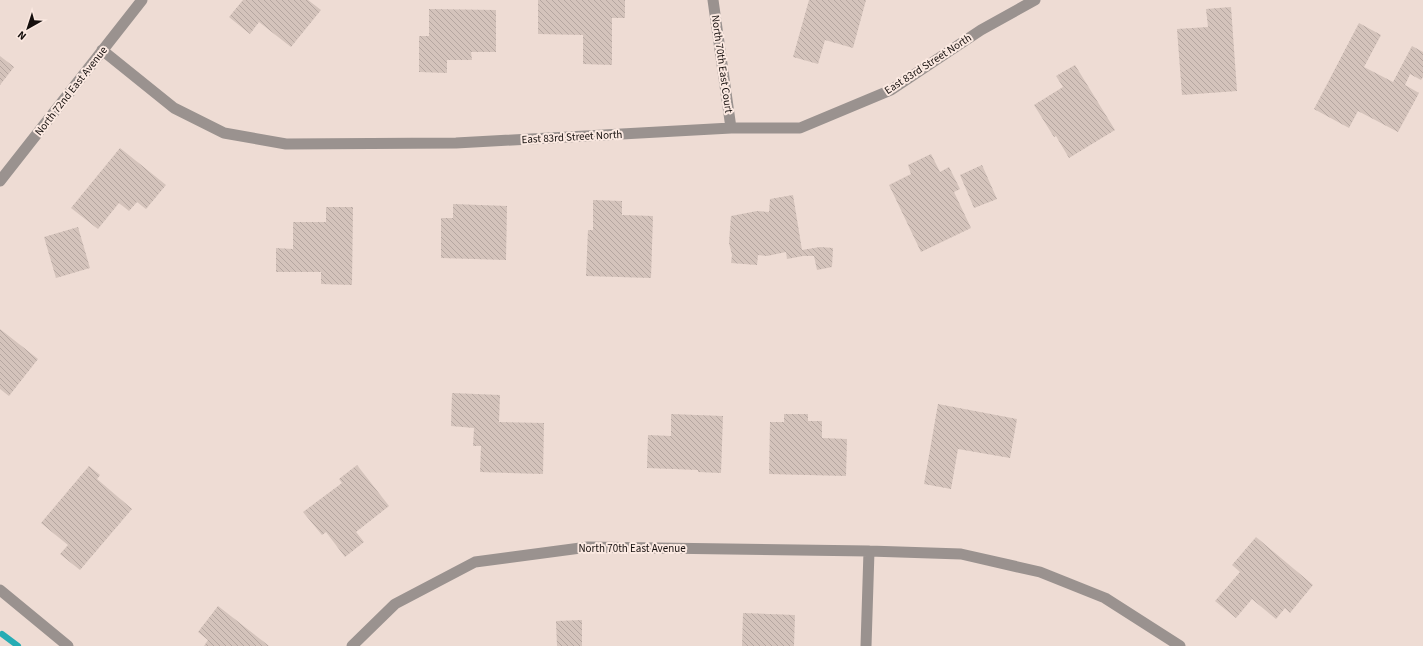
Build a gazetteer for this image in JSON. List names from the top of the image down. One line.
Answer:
{"streets":{"street":["North 70th East Court","East 83rd Street North","North 72nd East Avenue","North 70th East Avenue"]},"crossings":[["North 70th East Court","East 83rd Street North"],["East 83rd Street North","North 72nd East Avenue"]],"north":"bottom left"}
